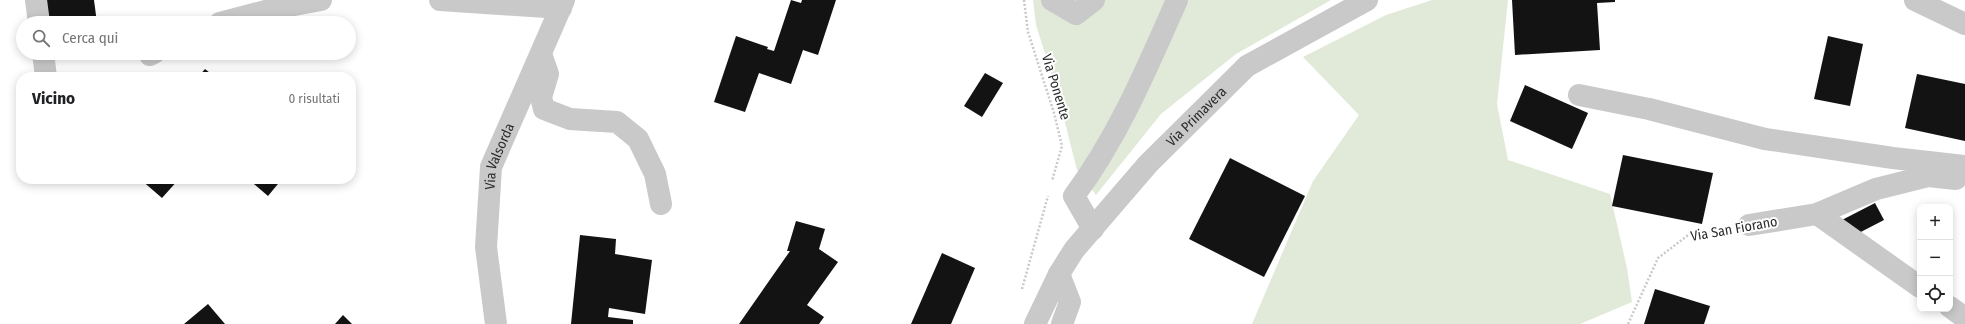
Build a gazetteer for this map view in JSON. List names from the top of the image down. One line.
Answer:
{"streets":{"street":["Via Primavera","Via Valsorda","Via San Fiorano"],"path":["Via Ponente"]},"page":{"search":"Cerca qui","heading":["Vicino","0 risultati"],"map_buttons":["+","−"]}}
